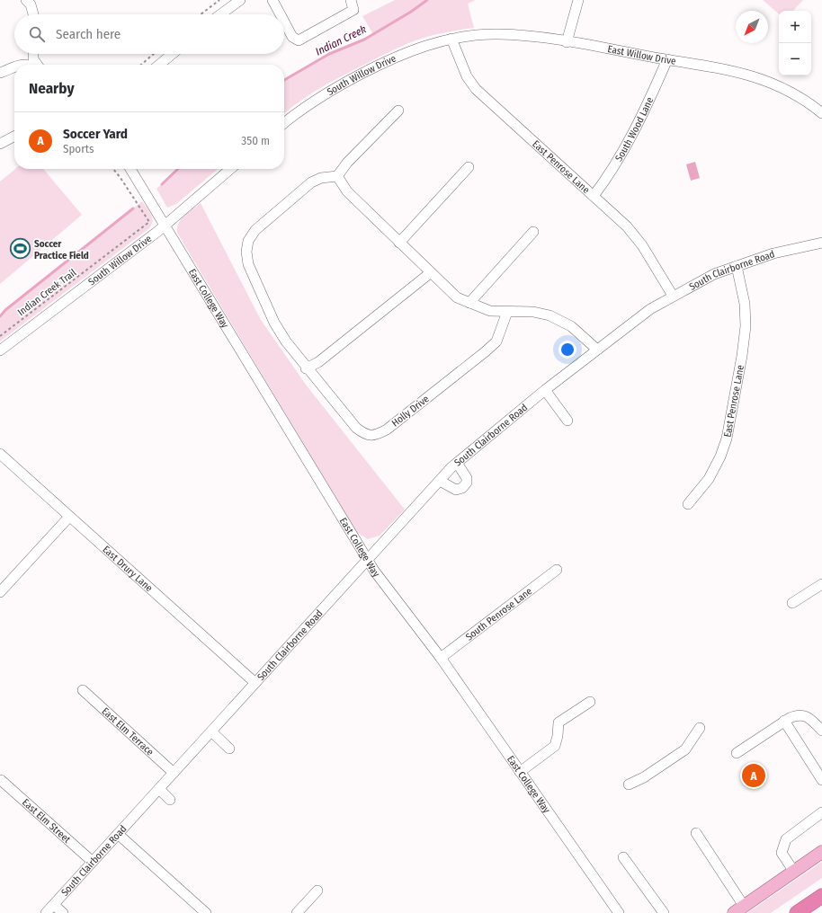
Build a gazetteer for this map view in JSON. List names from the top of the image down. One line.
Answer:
{"streets":{"street":["East Willow Drive","South Willow Drive","South Wood Lane","East Penrose Lane","South Clairborne Road","East College Way","Holly Drive","East Drury Lane","South Penrose Lane","East Elm Terrace","East Elm Street"],"path":["Indian Creek Trail"]},"crossings":[["East Willow Drive","South Willow Drive"],["East Willow Drive","South Wood Lane"],["East Willow Drive","East Penrose Lane"],["South Willow Drive","East Penrose Lane"],["South Willow Drive","East College Way"],["South Wood Lane","East Penrose Lane"],["East Penrose Lane","South Clairborne Road"],["South Clairborne Road","East College Way"],["South Clairborne Road","East Drury Lane"],["South Clairborne Road","East Elm Terrace"],["South Clairborne Road","East Elm Street"],["East College Way","South Penrose Lane"]],"water":["Indian Creek"],"places":{"sports":["Soccer Practice Field"]},"north":"bottom left","page":{"map_buttons":["+","−"],"search":"Search here","heading":"Nearby","list":[{"mark":"A","name":"Soccer Yard","note":"Sports","value":"350 m"}],"pins":"A"}}
